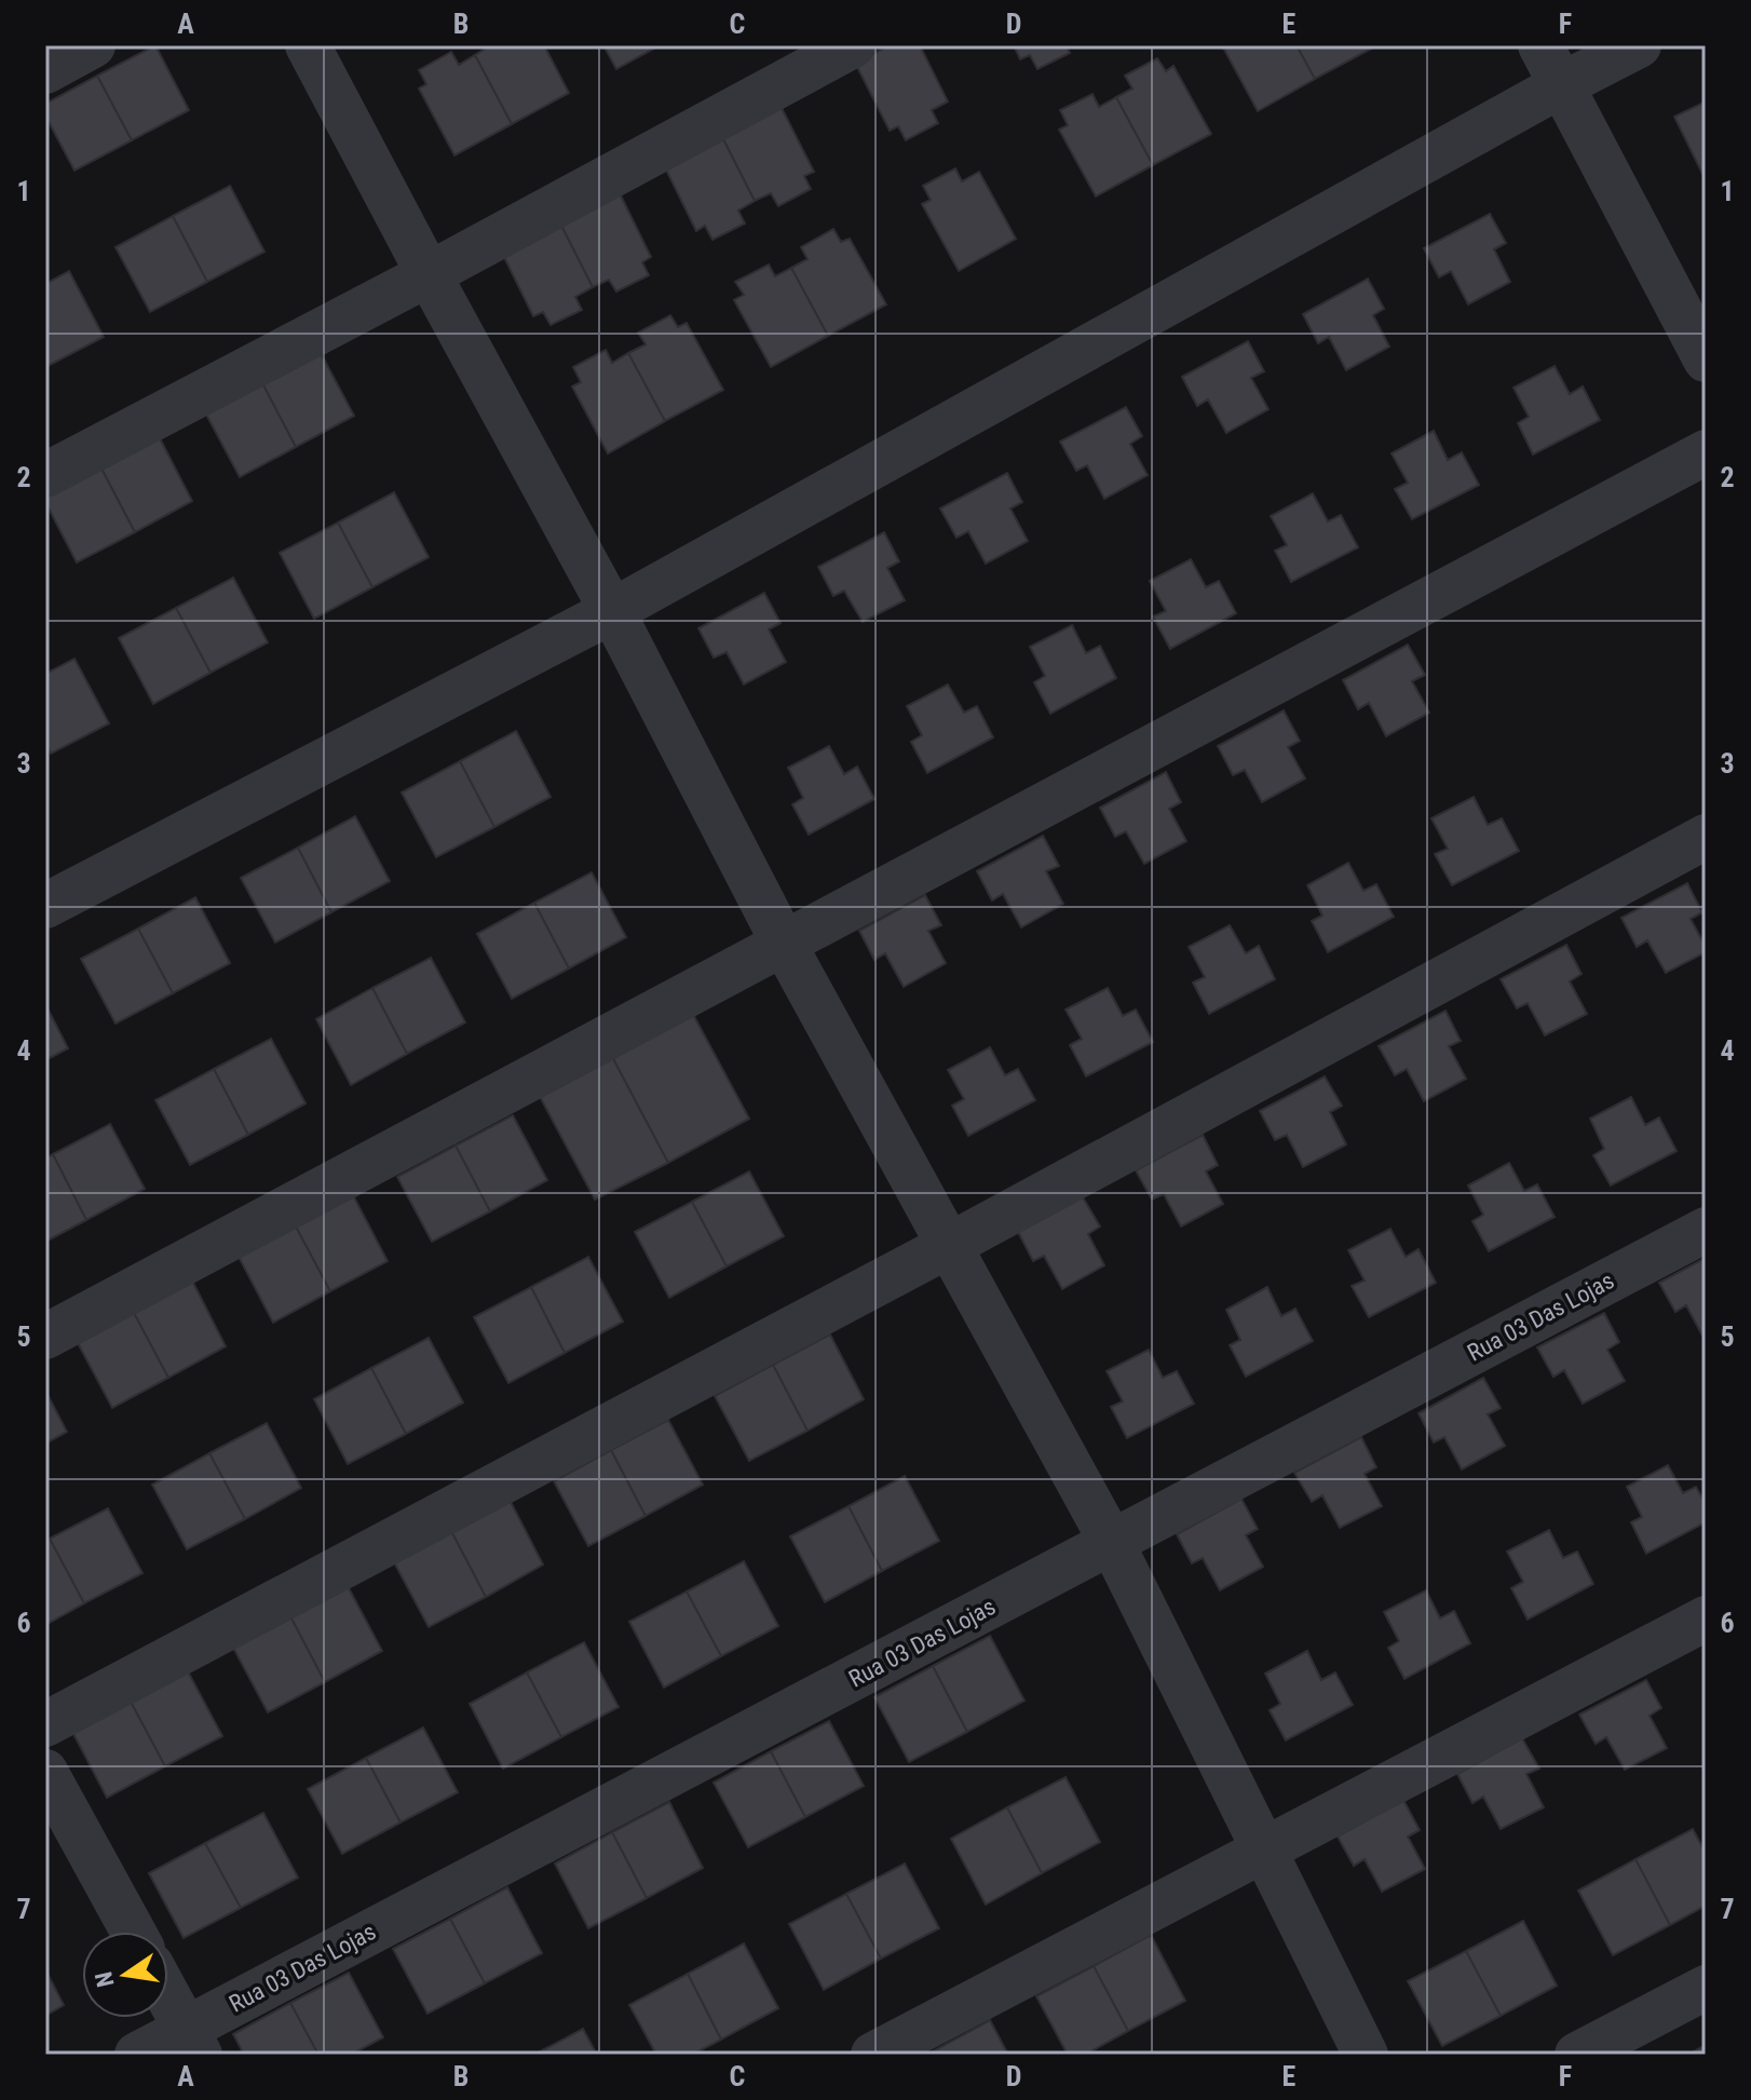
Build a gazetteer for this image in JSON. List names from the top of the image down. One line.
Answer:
{"streets":{"street":["Rua 03 Das Lojas"]},"north":"left","grid":{"columns":["A","B","C","D","E","F"],"rows":["1","2","3","4","5","6","7"]}}
